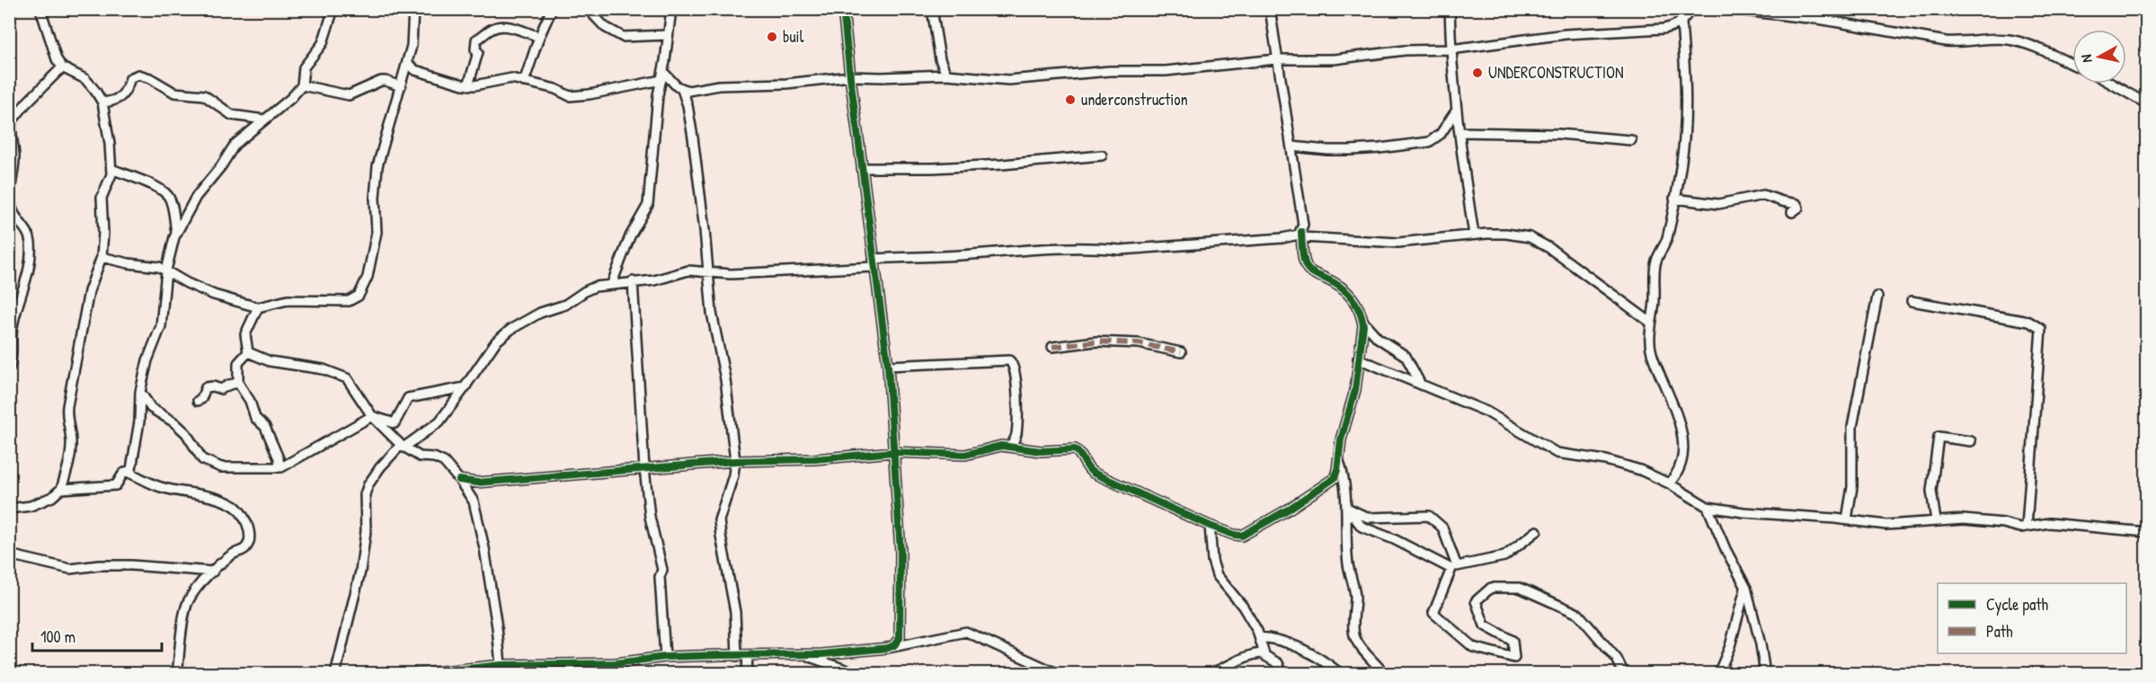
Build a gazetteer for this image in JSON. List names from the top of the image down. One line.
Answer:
{"places":["buil","UNDERCONSTRUCTION","underconstruction"],"legend":["Cycle path","Path"],"scale_bar":"100 m","north":"left"}
